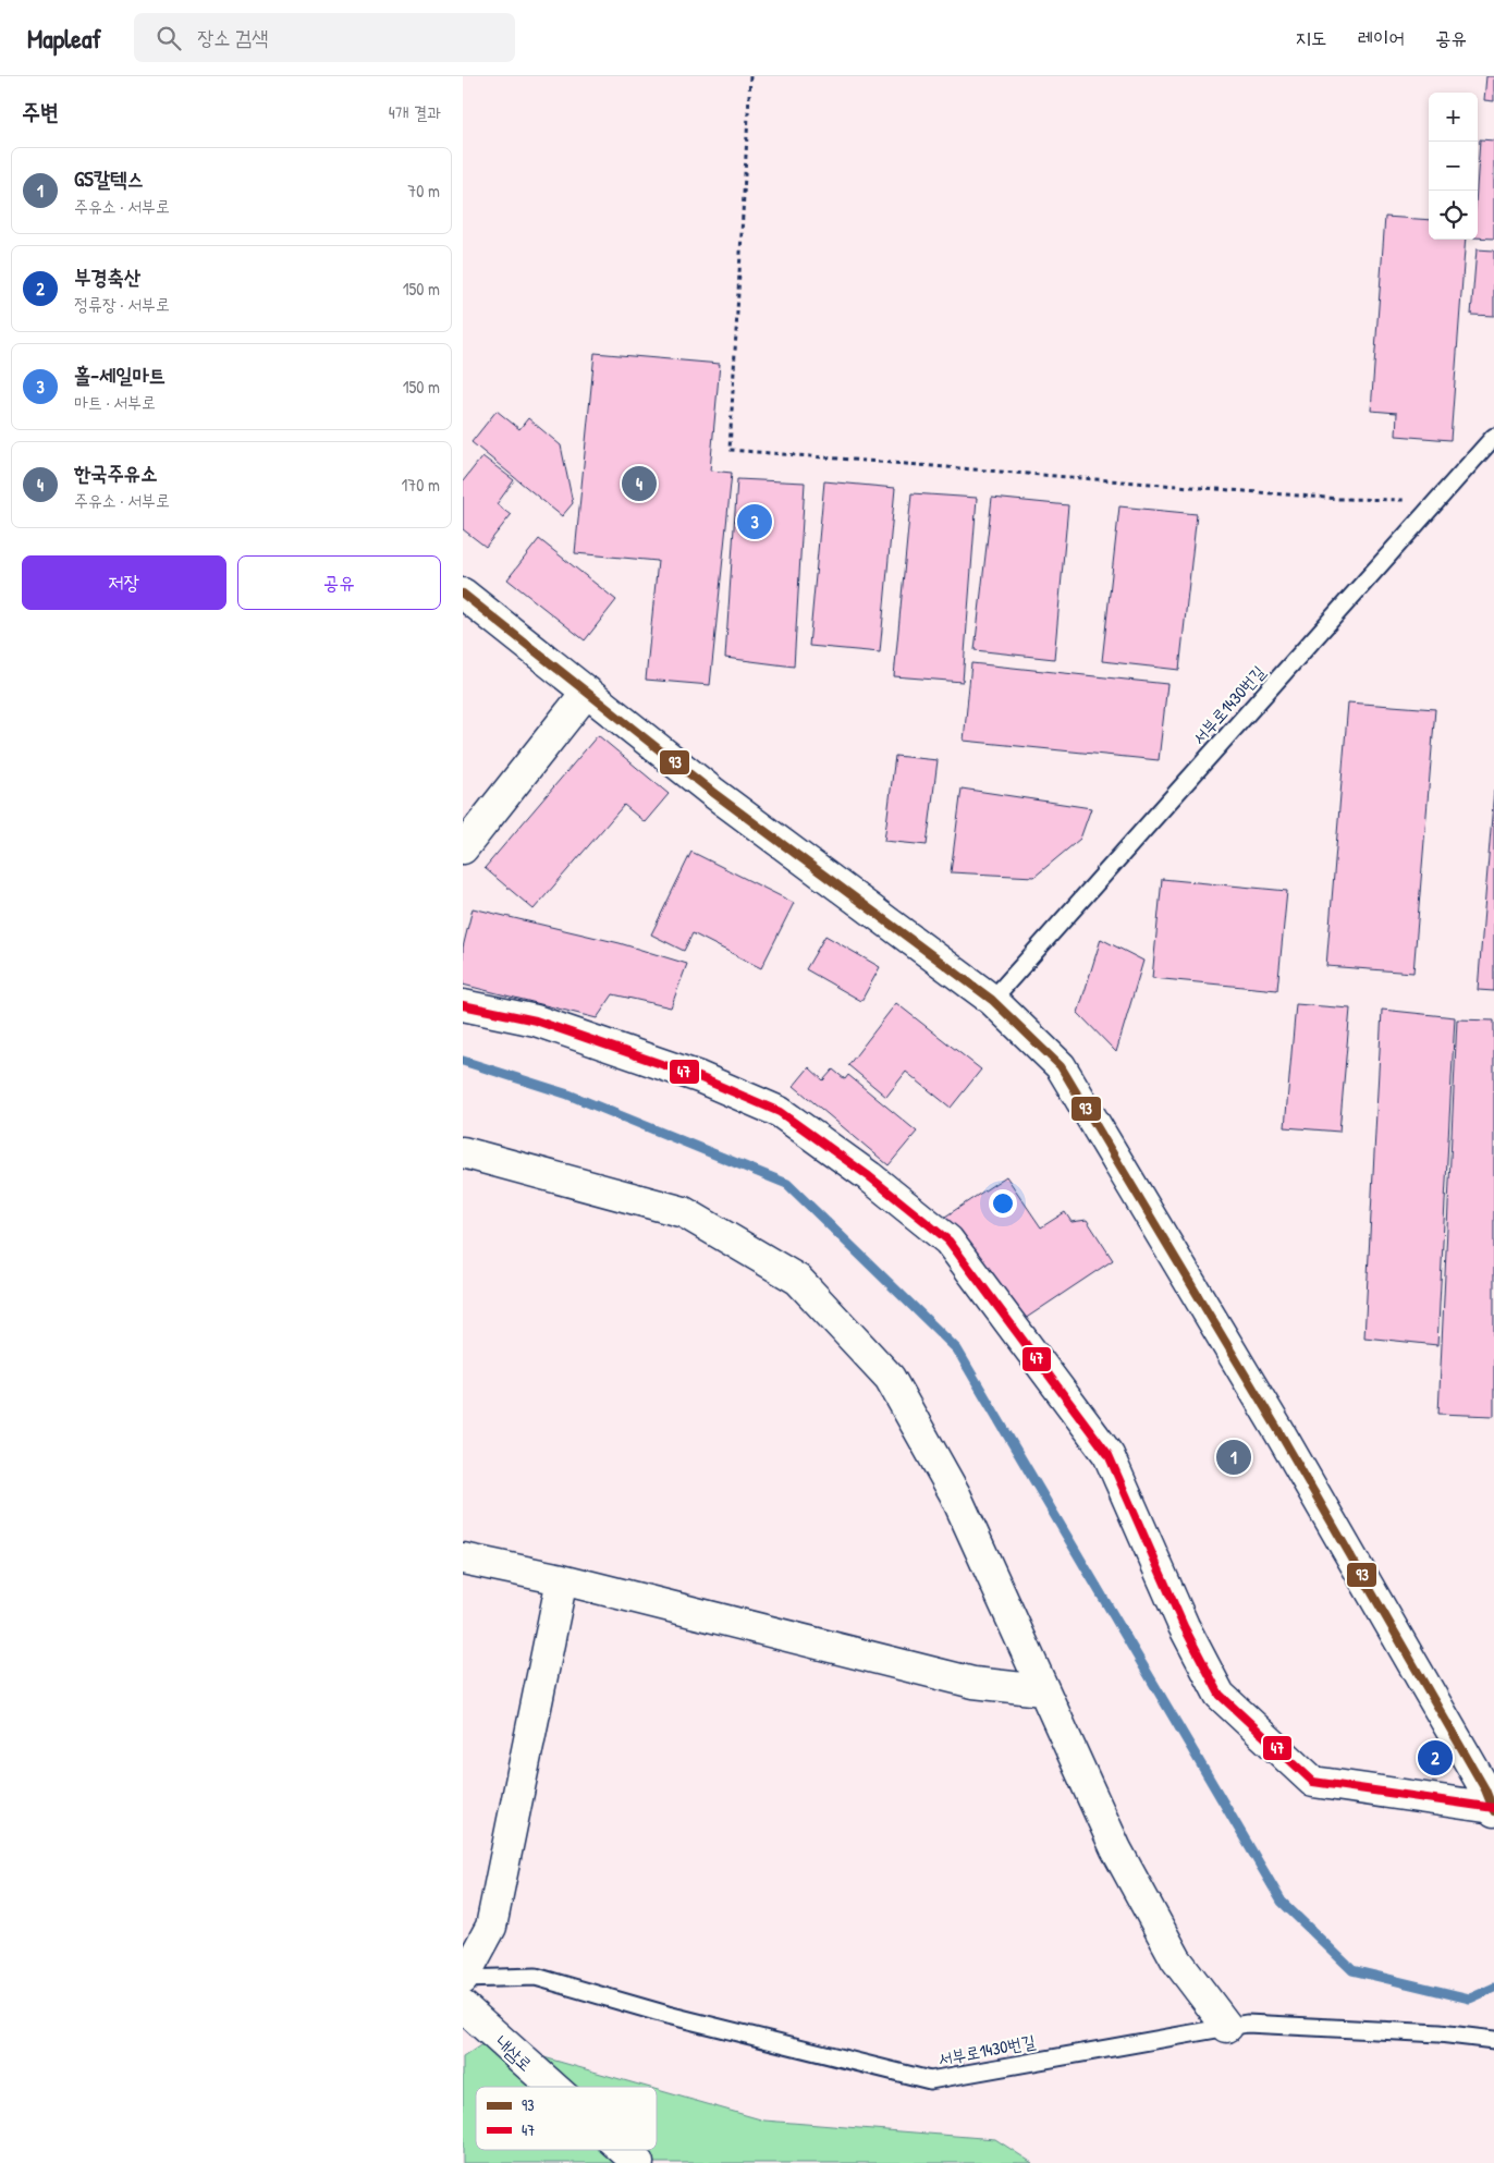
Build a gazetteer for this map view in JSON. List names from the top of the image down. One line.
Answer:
{"streets":{"street":["내삼로"],"lane":["서부로1430번길"]},"lines":["transit line 93","transit line 47"],"legend":["93","47"],"page":{"header":"Mapleaf","search":"장소 검색","nav":["지도","레이어","공유"],"heading":["주변","4개 결과"],"map_buttons":["+","−"],"list":[{"mark":"1","name":"GS칼텍스","note":"주유소 · 서부로","value":"70 m"},{"mark":"2","name":"부경축산","note":"정류장 · 서부로","value":"150 m"},{"mark":"3","name":"홀-세일마트","note":"마트 · 서부로","value":"150 m"},{"mark":"4","name":"한국주유소","note":"주유소 · 서부로","value":"170 m"}],"pins":["4","3","1","2"],"buttons":["저장","공유"]}}
